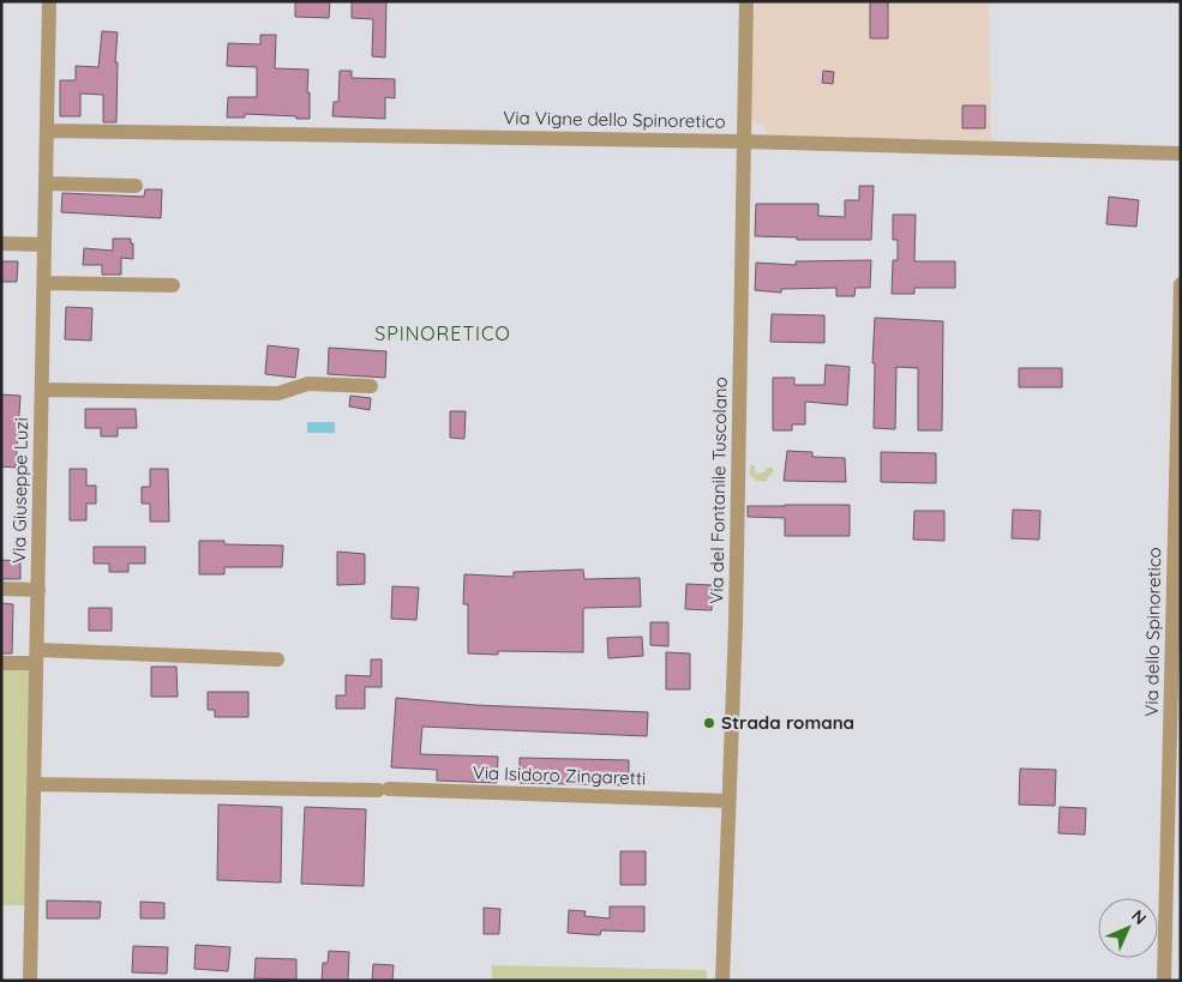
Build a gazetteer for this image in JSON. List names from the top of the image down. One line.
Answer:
{"streets":{"street":["Via Vigne dello Spinoretico","Via Giuseppe Luzi","Via del Fontanile Tuscolano","Via dello Spinoretico","Via Isidoro Zingaretti"]},"crossings":[["Via Vigne dello Spinoretico","Via Giuseppe Luzi"],["Via Vigne dello Spinoretico","Via del Fontanile Tuscolano"],["Via Giuseppe Luzi","Via Isidoro Zingaretti"],["Via del Fontanile Tuscolano","Via Isidoro Zingaretti"]],"districts":["SPINORETICO"],"places":["Strada romana"],"north":"top right"}
